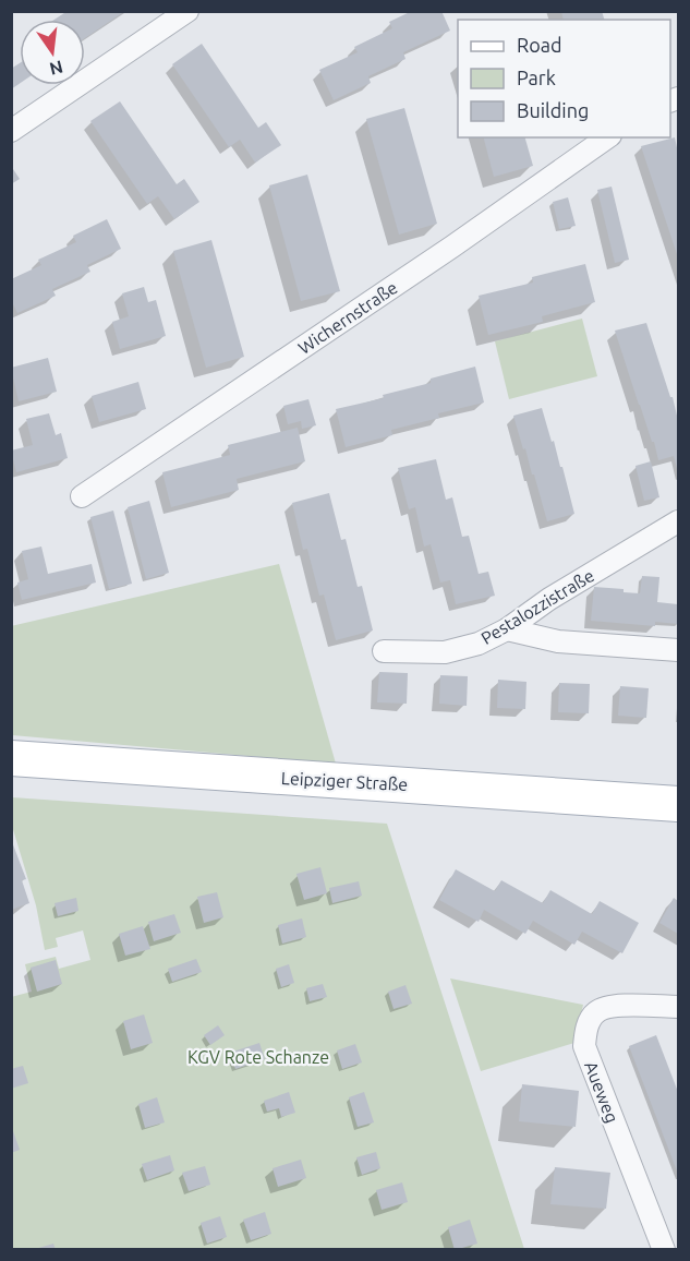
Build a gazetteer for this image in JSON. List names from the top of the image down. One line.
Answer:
{"streets":{"main road":["Leipziger Straße"],"street":["Wichernstraße","Pestalozzistraße","Aueweg"]},"parks":["KGV Rote Schanze"],"legend":["Road","Park","Building"],"north":"bottom"}
